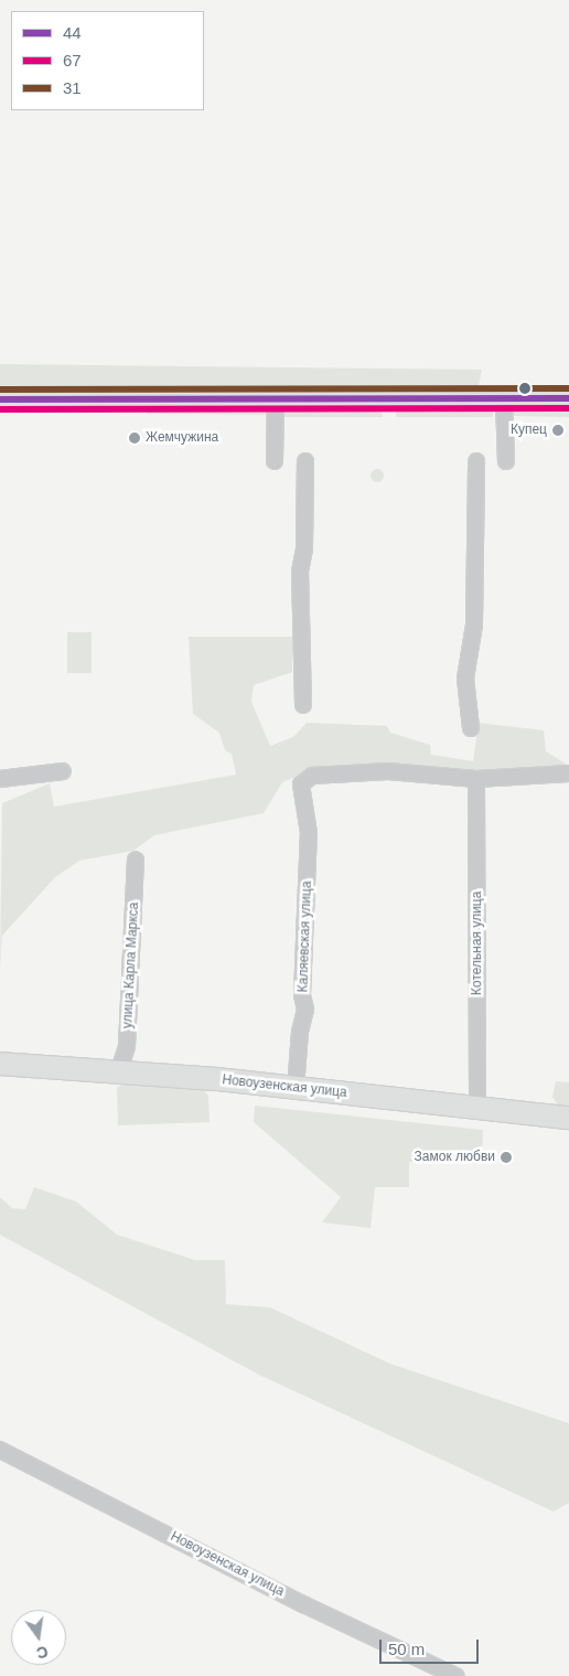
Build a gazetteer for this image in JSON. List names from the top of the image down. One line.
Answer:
{"streets":{"main road":["Новоузенская улица"],"street":["Каляевская улица","Котельная улица","улица Карла Маркса"]},"crossings":[["Каляевская улица","Котельная улица"],["Каляевская улица","Новоузенская улица"],["Котельная улица","Новоузенская улица"],["улица Карла Маркса","Новоузенская улица"]],"places":["Купец","Жемчужина","Замок любви"],"lines":["transit line 31","transit line 44","transit line 67"],"legend":["44","67","31"],"scale_bar":"50 m","north":"bottom"}
